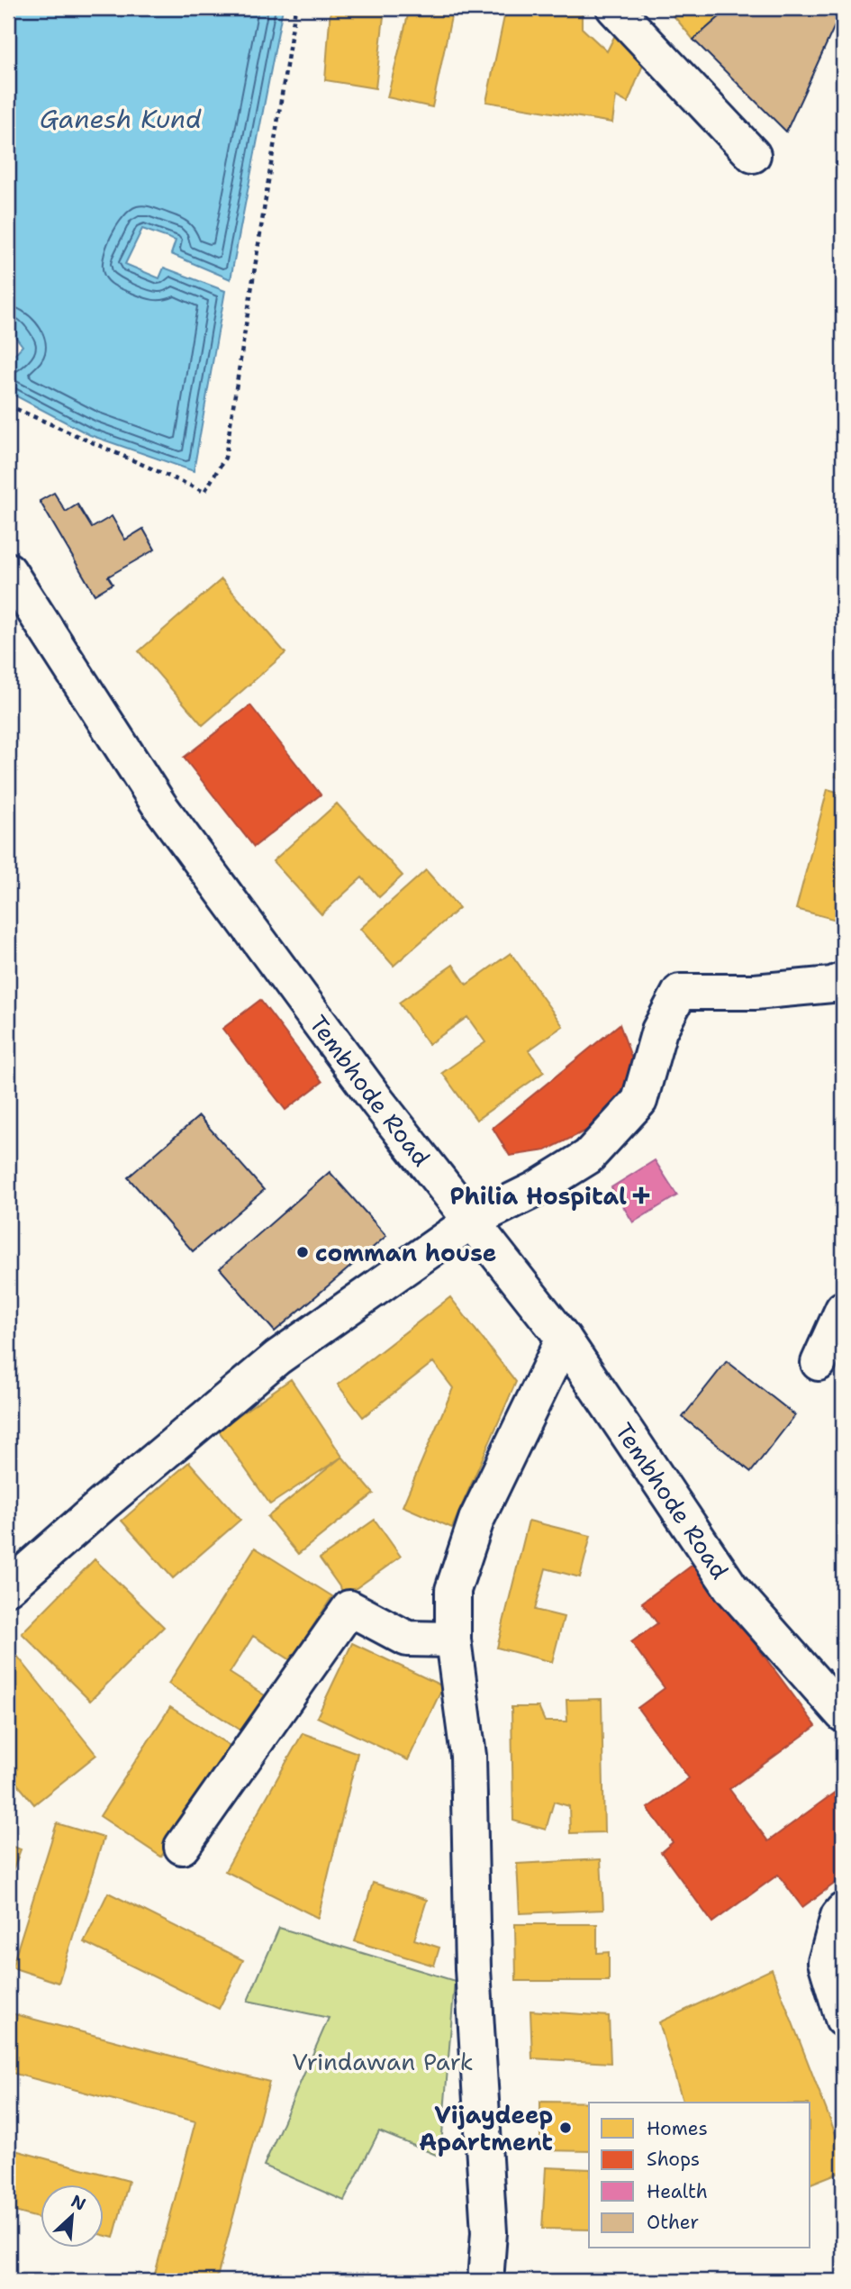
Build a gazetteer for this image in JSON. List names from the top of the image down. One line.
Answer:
{"streets":{"street":["Tembhode Road"]},"water":["Ganesh Kund"],"parks":["Vrindawan Park"],"places":{"health":["Philia Hospital"],"other":["comman house","Vijaydeep Apartment"]},"legend":["Homes","Shops","Health","Other"],"north":"top right"}
